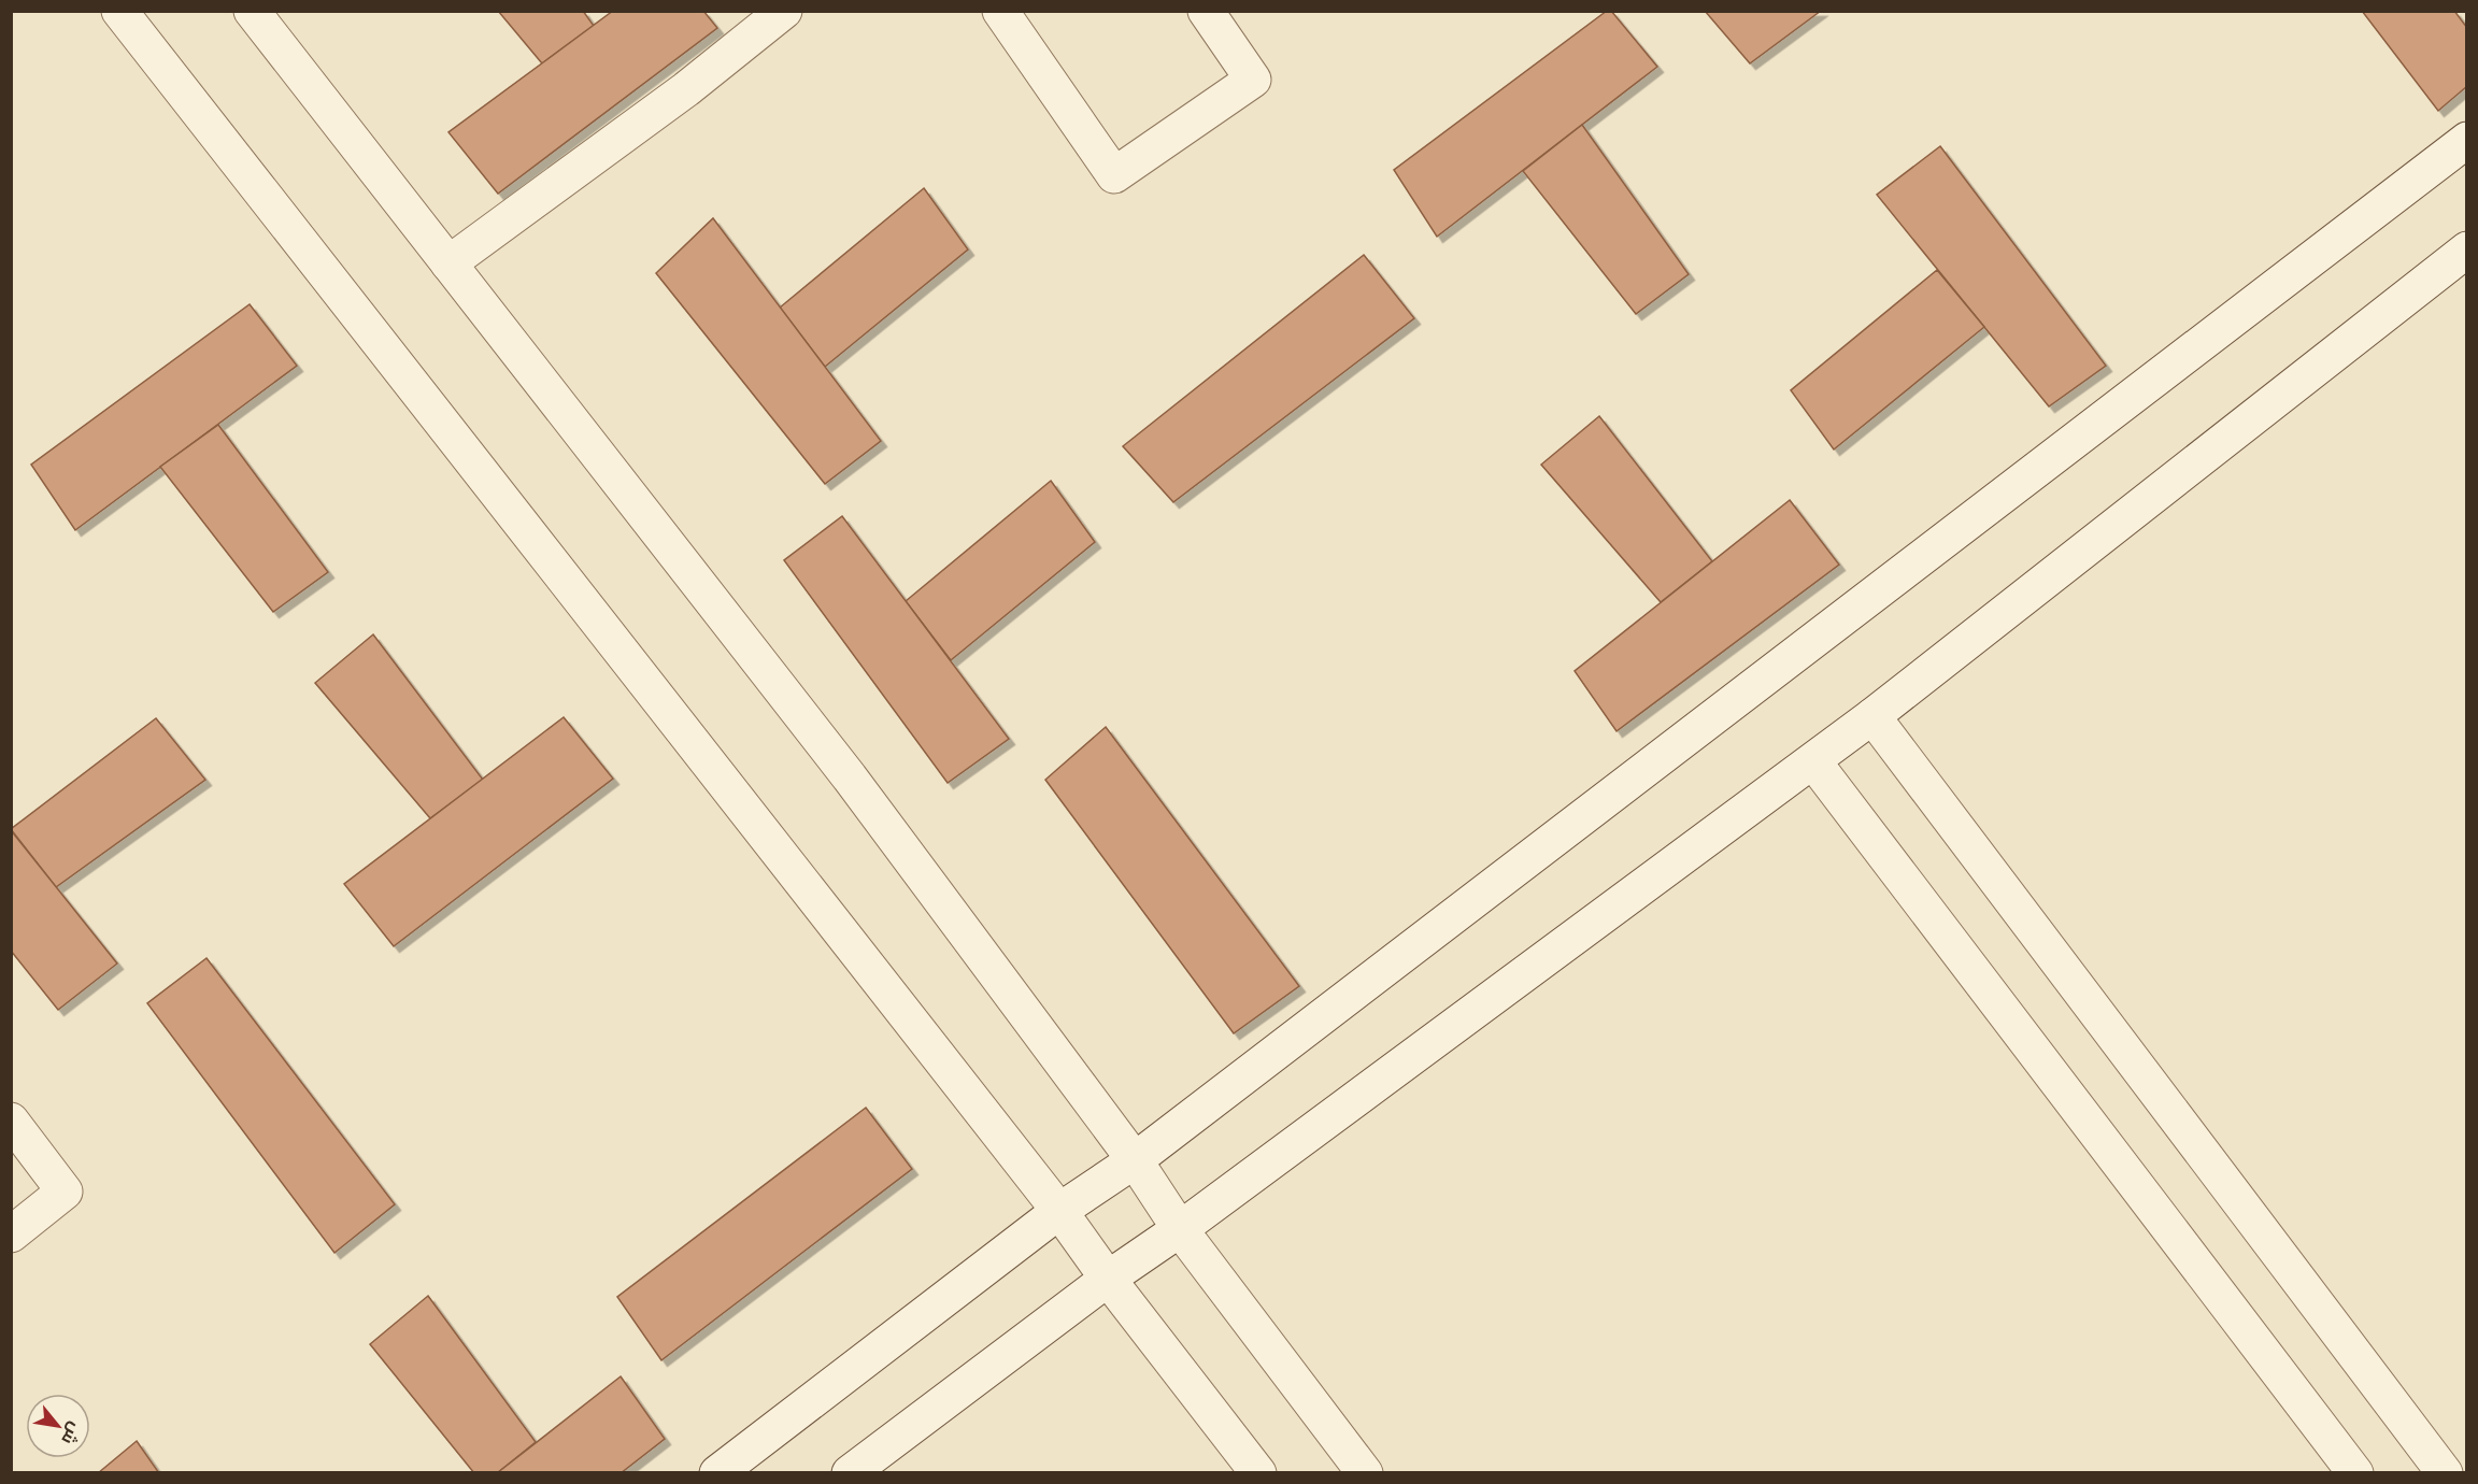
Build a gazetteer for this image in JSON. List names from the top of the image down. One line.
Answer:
{"north":"bottom right"}
